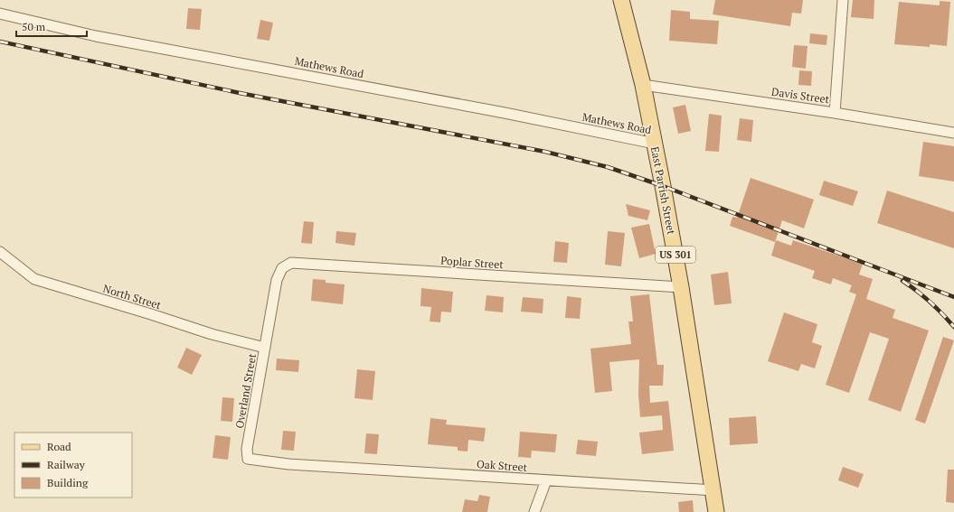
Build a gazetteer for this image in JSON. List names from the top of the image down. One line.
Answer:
{"streets":{"main road":["East Parrish Street","US 301"],"street":["Mathews Road","Davis Street","Poplar Street","North Street","Overland Street","Oak Street"]},"crossings":[["Mathews Road","East Parrish Street"],["Davis Street","East Parrish Street"],["East Parrish Street","Poplar Street"],["East Parrish Street","Oak Street"],["Poplar Street","Overland Street"],["North Street","Overland Street"],["Overland Street","Oak Street"]],"legend":["Road","Railway","Building"],"scale_bar":"50 m"}
